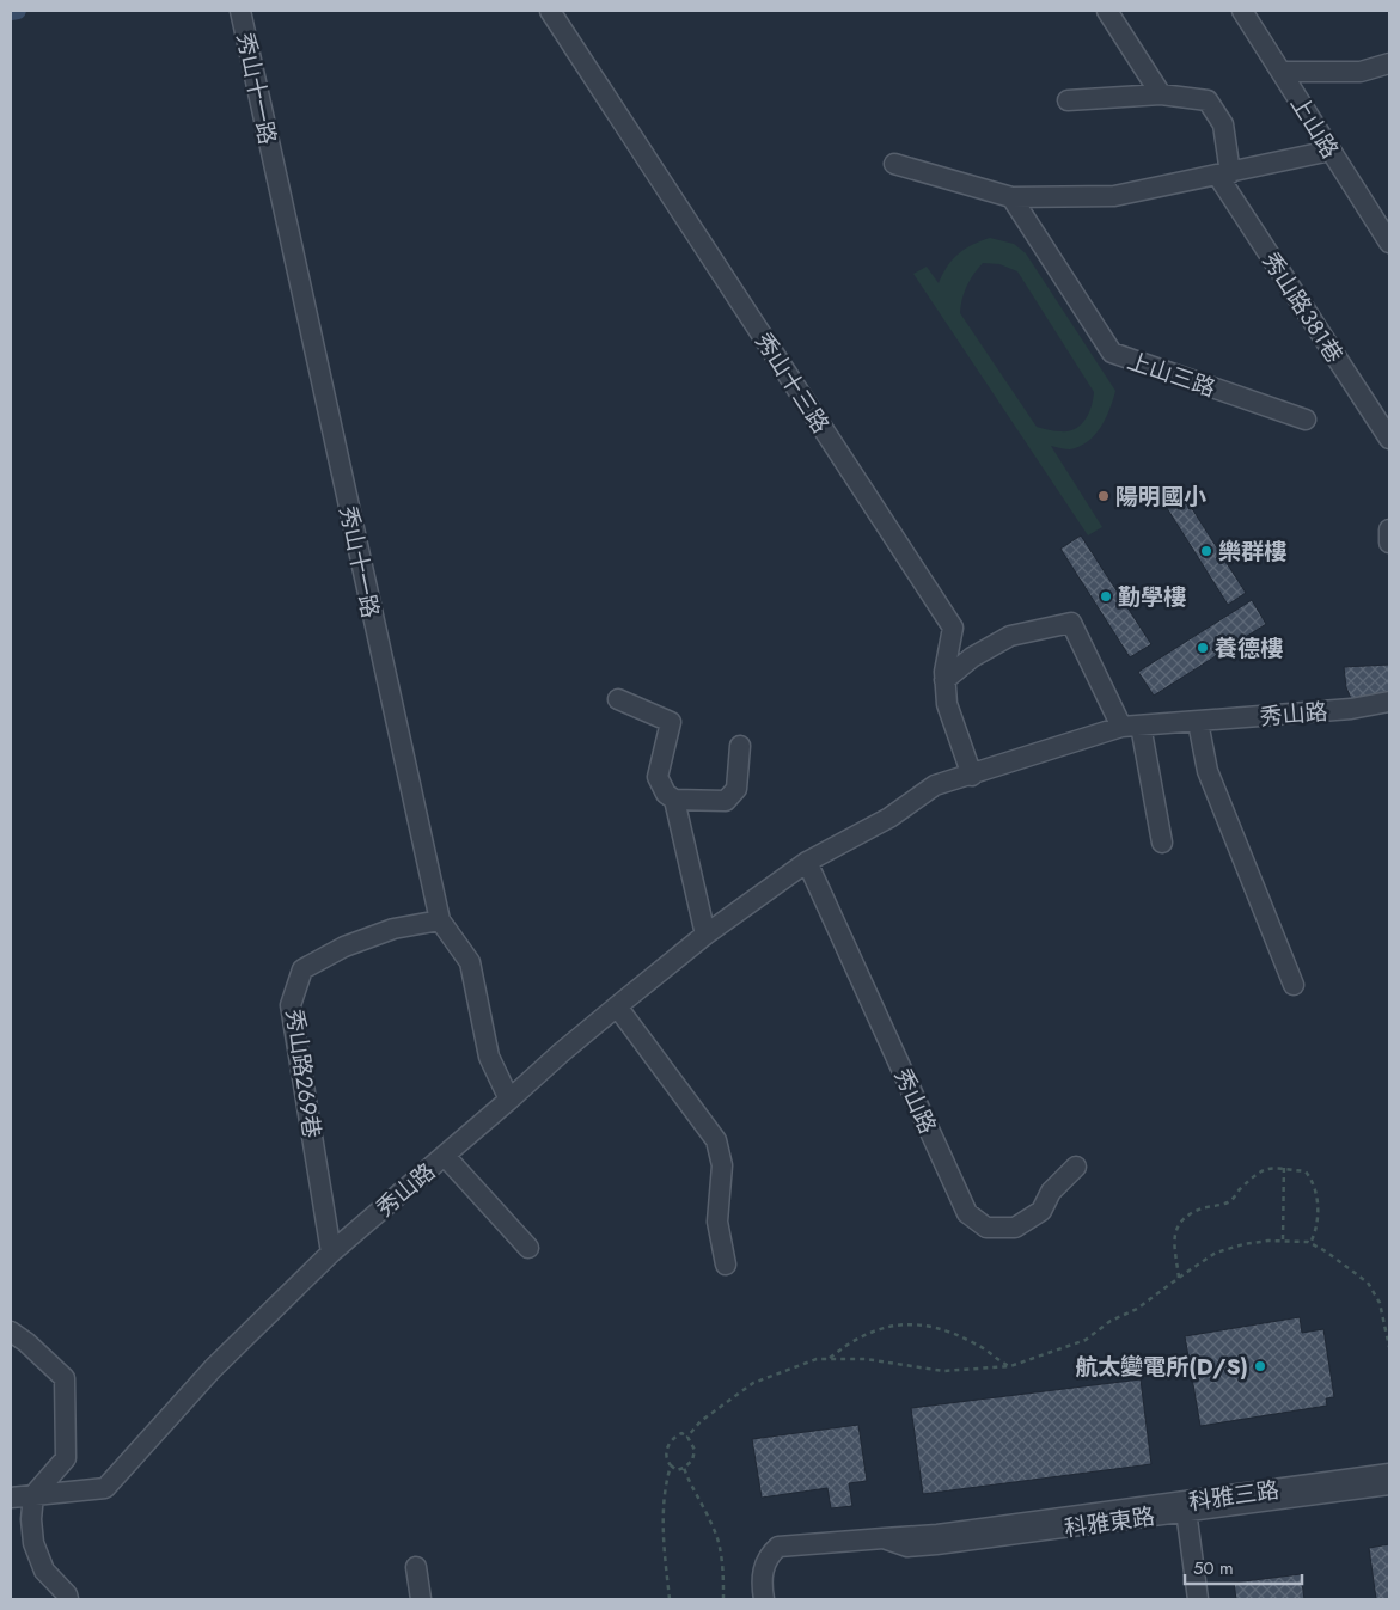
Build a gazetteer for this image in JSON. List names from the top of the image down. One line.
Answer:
{"streets":{"street":["秀山十一路","上山路","秀山路381巷","上山三路","秀山十三路","秀山路","秀山路269巷","科雅三路","科雅東路"]},"crossings":[["秀山十一路","秀山路"],["秀山十一路","秀山路269巷"],["秀山十三路","秀山路"],["秀山路","秀山路269巷"],["科雅三路","科雅東路"]],"places":["陽明國小","樂群樓","勤學樓","養德樓","航太變電所(D/S)"],"scale_bar":"50 m"}
